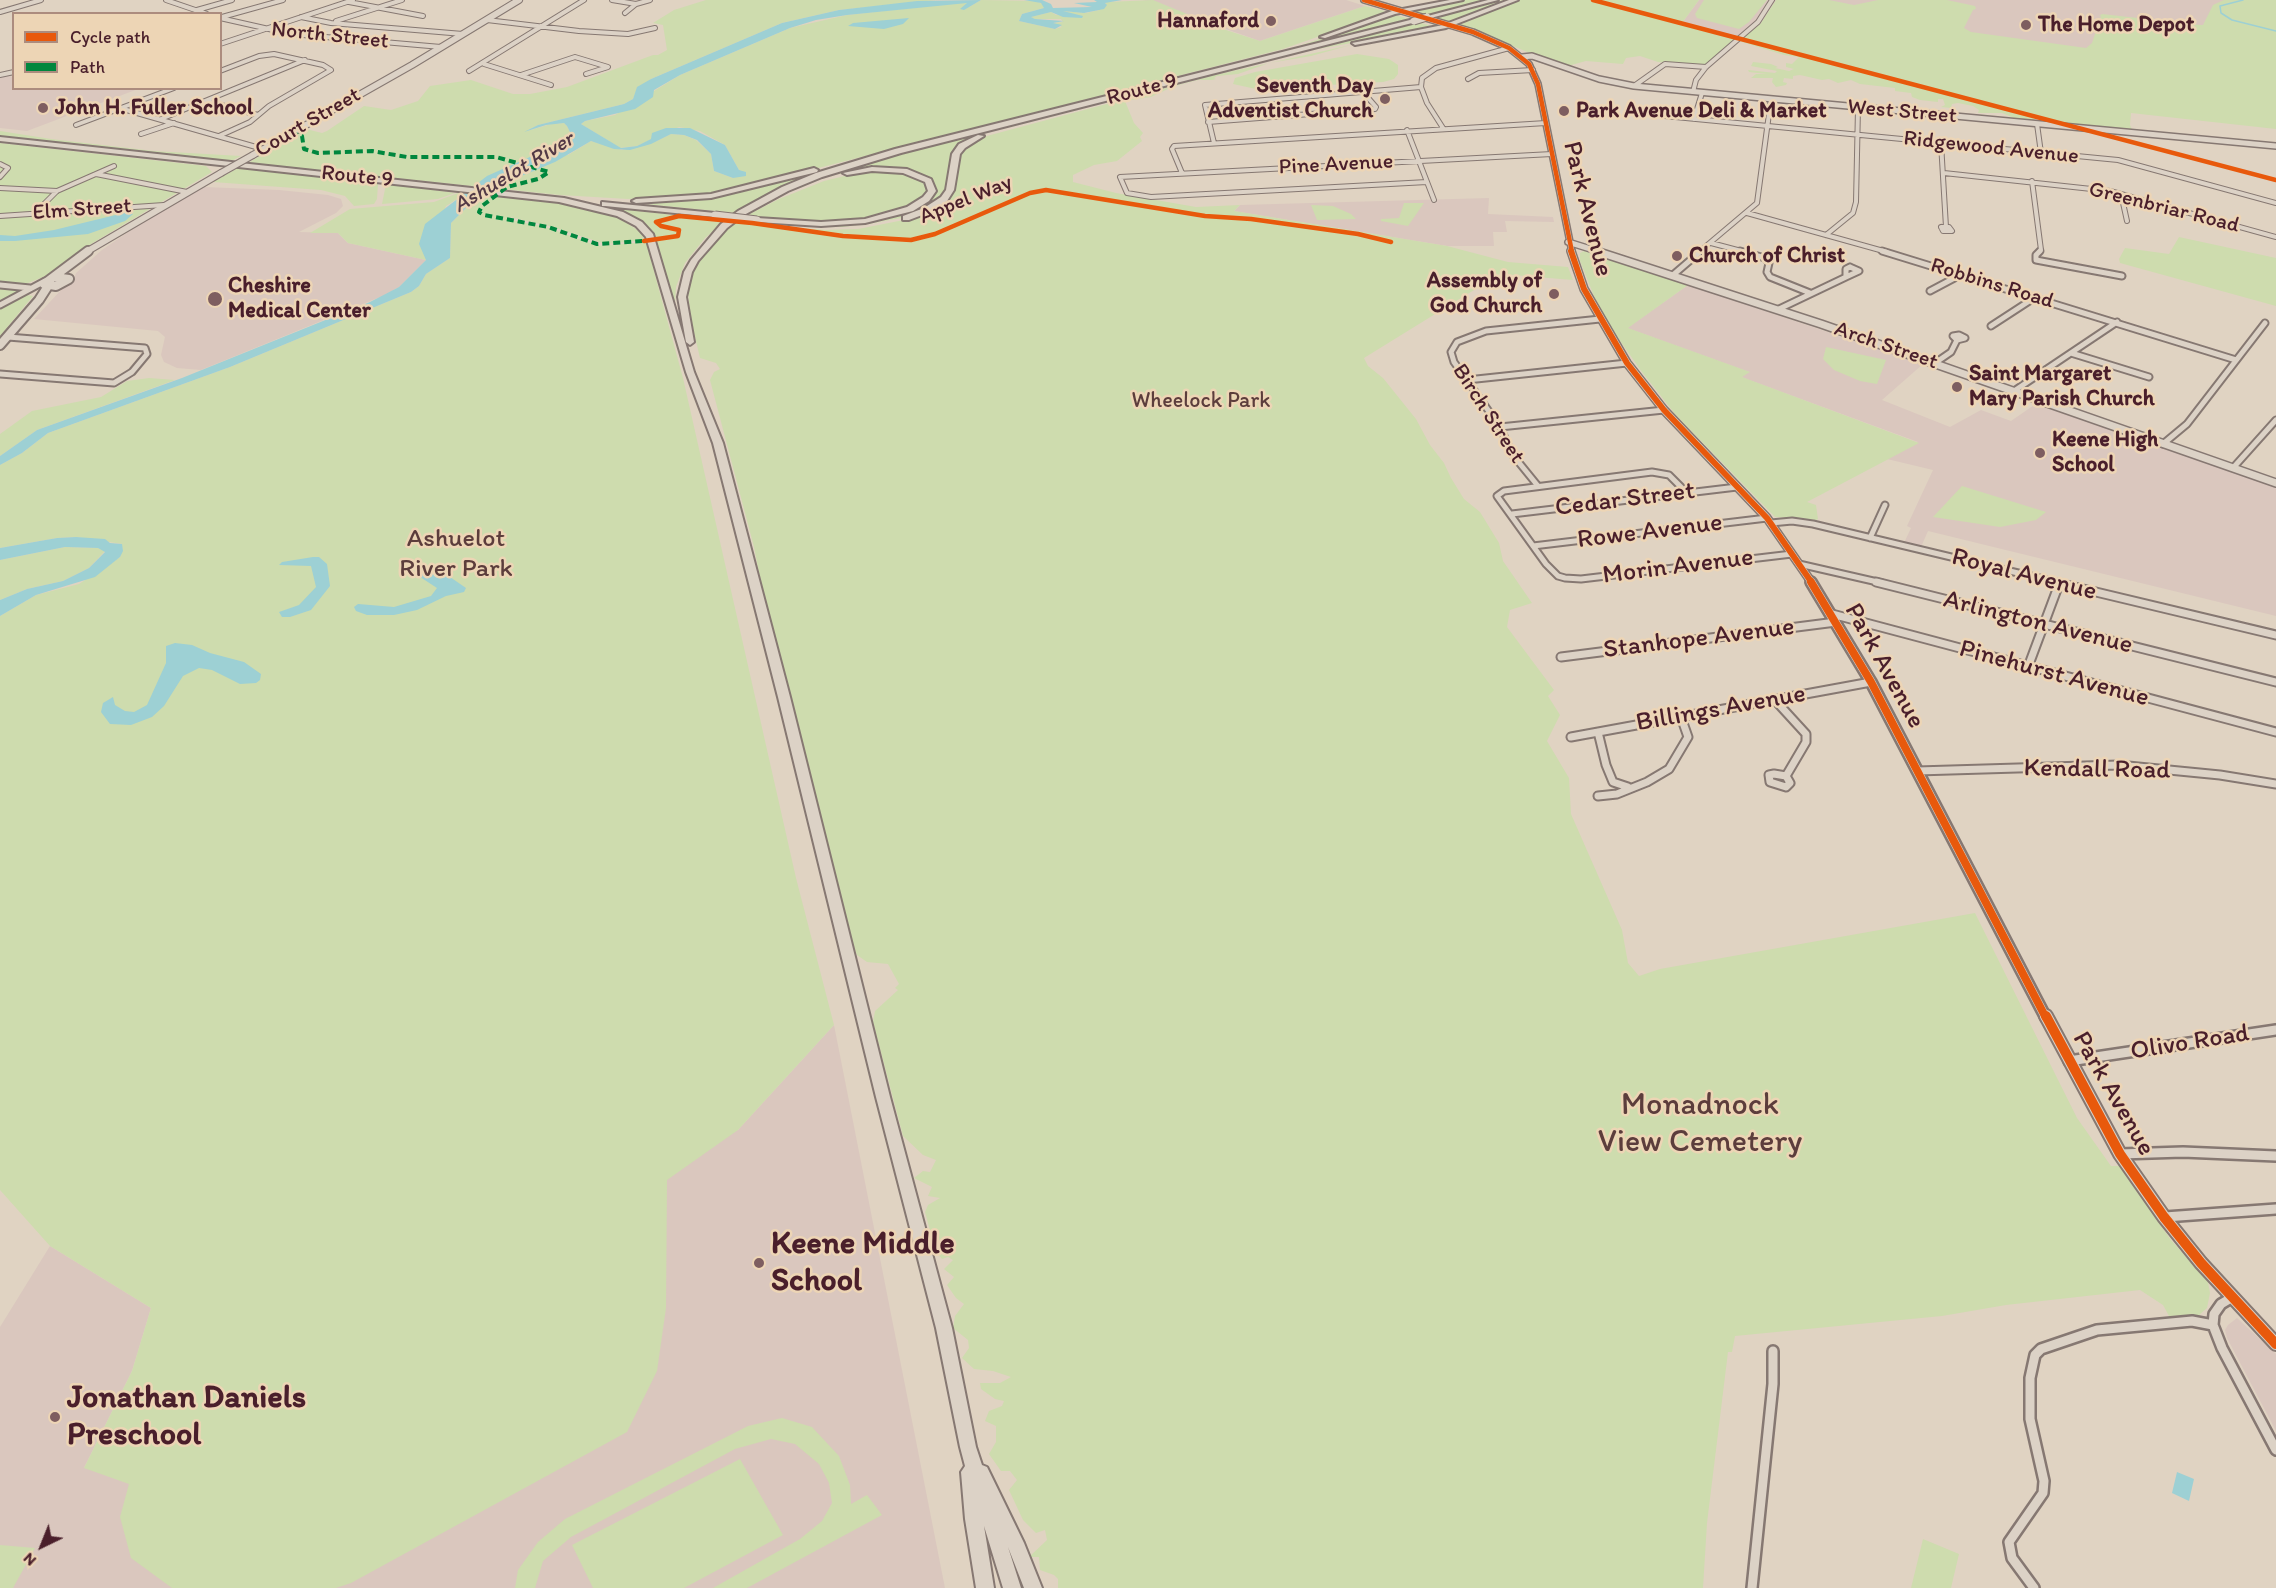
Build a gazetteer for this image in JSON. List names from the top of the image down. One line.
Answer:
{"streets":{"highway":["Route 9"],"main road":["Court Street"],"street":["North Street","West Street","Ridgewood Avenue","Pine Avenue","Greenbriar Road","Park Avenue","Elm Street","Robbins Road","Arch Street","Birch Street","Cedar Street","Rowe Avenue","Morin Avenue","Royal Avenue","Arlington Avenue","Stanhope Avenue","Pinehurst Avenue","Billings Avenue","Kendall Road","Olivo Road"],"cycle path":["Appel Way"]},"crossings":[["North Street","Court Street"],["West Street","Park Avenue"],["Court Street","Elm Street"],["Pine Avenue","Park Avenue"],["Park Avenue","Arch Street"],["Park Avenue","Birch Street"],["Park Avenue","Cedar Street"],["Park Avenue","Rowe Avenue"],["Park Avenue","Morin Avenue"],["Park Avenue","Royal Avenue"],["Park Avenue","Arlington Avenue"],["Park Avenue","Stanhope Avenue"],["Park Avenue","Pinehurst Avenue"],["Park Avenue","Billings Avenue"],["Park Avenue","Kendall Road"],["Park Avenue","Olivo Road"],["Rowe Avenue","Morin Avenue"],["Rowe Avenue","Royal Avenue"],["Stanhope Avenue","Pinehurst Avenue"]],"water":["Ashuelot River"],"parks":["Wheelock Park","Ashuelot River Park","Monadnock View Cemetery"],"places":["Hannaford","The Home Depot","Seventh Day Adventist Church","John H. Fuller School","Park Avenue Deli & Market","Church of Christ","Assembly of God Church","Cheshire Medical Center","Saint Margaret Mary Parish Church","Keene High School","Keene Middle School","Jonathan Daniels Preschool"],"legend":["Cycle path","Path"],"north":"bottom left"}
